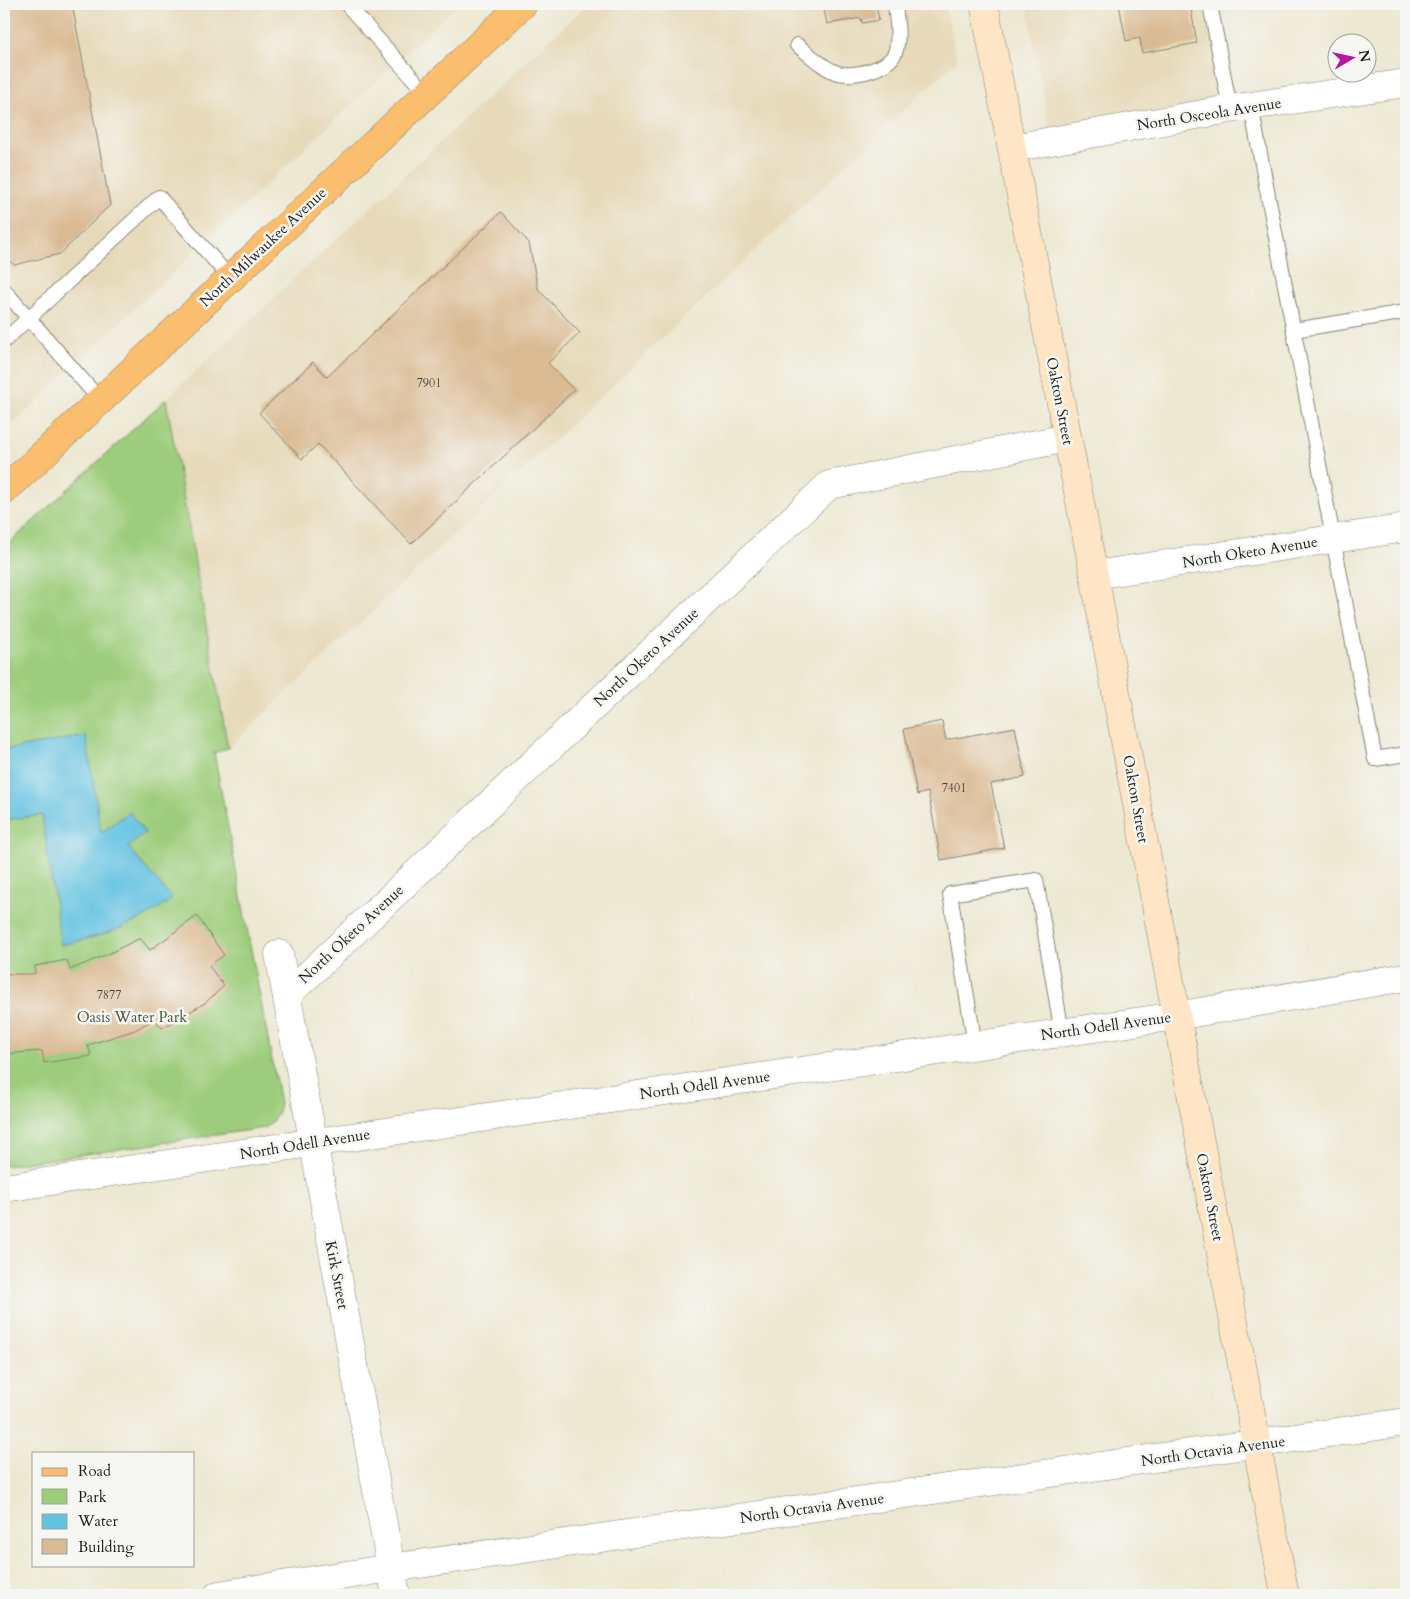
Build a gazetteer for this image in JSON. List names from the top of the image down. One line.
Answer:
{"streets":{"main road":["North Milwaukee Avenue","Oakton Street"],"street":["North Osceola Avenue","North Oketo Avenue","North Odell Avenue","Kirk Street","North Octavia Avenue"]},"crossings":[["North Osceola Avenue","Oakton Street"],["Oakton Street","North Oketo Avenue"],["Oakton Street","North Odell Avenue"],["Oakton Street","North Octavia Avenue"],["North Oketo Avenue","Kirk Street"],["North Odell Avenue","Kirk Street"],["Kirk Street","North Octavia Avenue"]],"parks":["Oasis Water Park"],"house_numbers":["7901","7401","7877"],"legend":["Road","Park","Water","Building"],"north":"right"}
